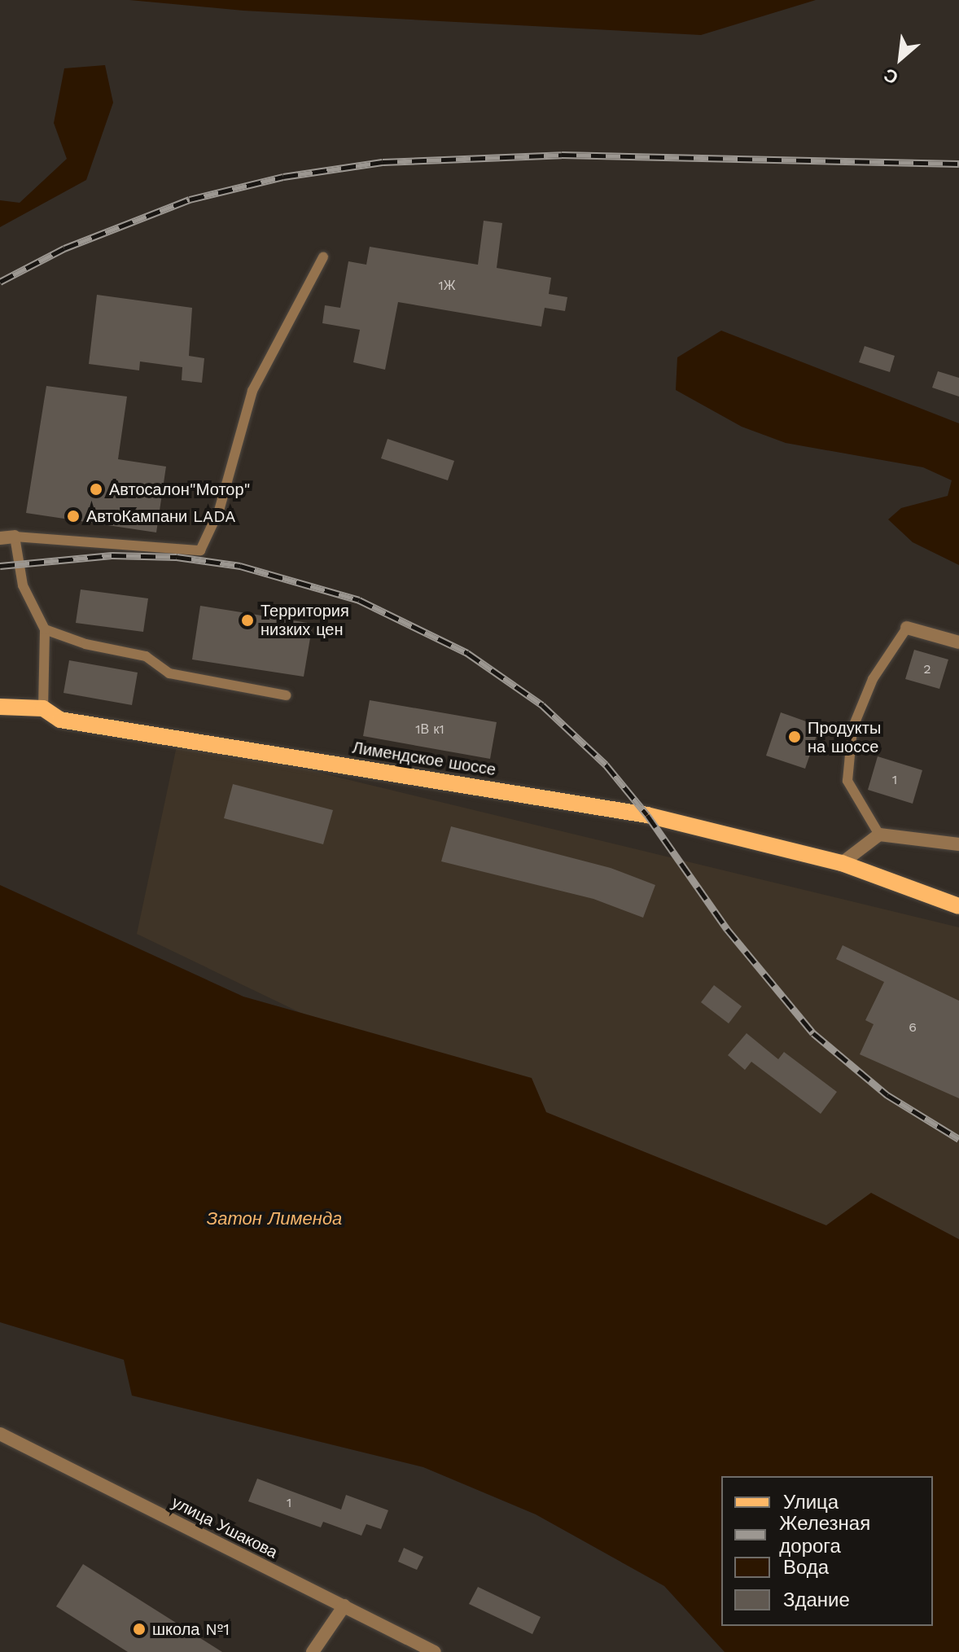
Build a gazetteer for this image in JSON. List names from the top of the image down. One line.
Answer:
{"streets":{"main road":["Лимендское шоссе"],"street":["улица Ушакова"]},"water":["Затон Лименда"],"places":["Автосалон\"Мотор\"","АвтоКампани LADA","Территория низких цен","Продукты на шоссе","школа №1"],"house_numbers":["1Ж","2","1В к1","1","6","1"],"legend":["Улица","Железная дорога","Вода","Здание"],"north":"bottom left"}
